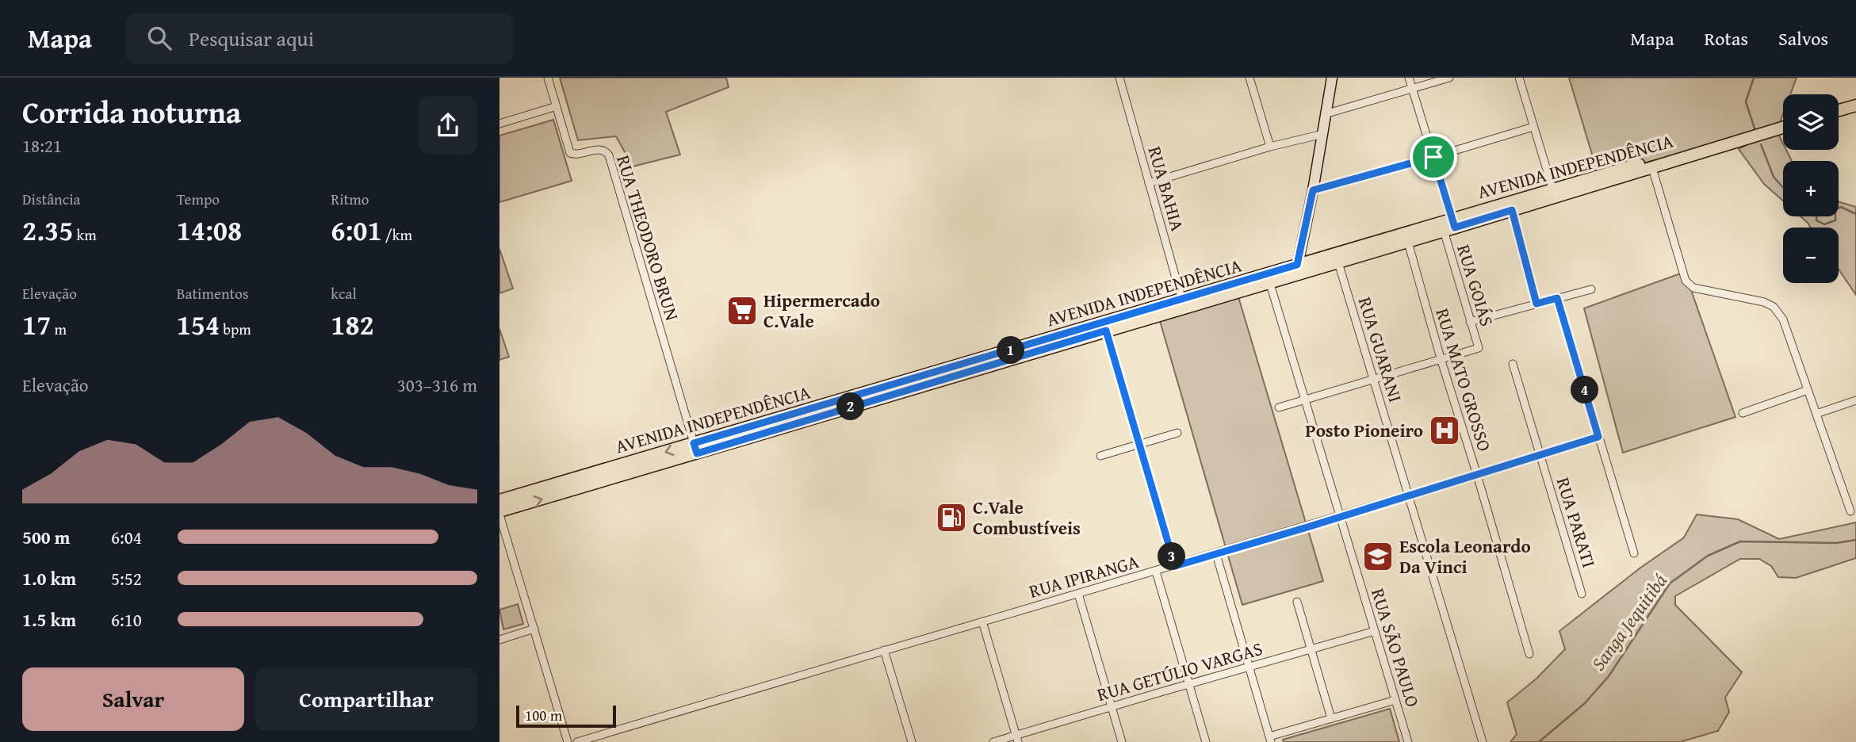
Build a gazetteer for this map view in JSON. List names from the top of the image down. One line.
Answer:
{"streets":{"main road":["AVENIDA INDEPENDÊNCIA"],"street":["RUA BAHIA","RUA THEODORO BRUN","RUA GOIÁS","RUA GUARANI","RUA MATO GROSSO","RUA PARATI","RUA IPIRANGA","RUA SÃO PAULO","RUA GETÚLIO VARGAS"]},"crossings":[["AVENIDA INDEPENDÊNCIA","RUA BAHIA"],["AVENIDA INDEPENDÊNCIA","RUA THEODORO BRUN"],["AVENIDA INDEPENDÊNCIA","RUA GOIÁS"],["AVENIDA INDEPENDÊNCIA","RUA GUARANI"],["AVENIDA INDEPENDÊNCIA","RUA MATO GROSSO"],["AVENIDA INDEPENDÊNCIA","RUA SÃO PAULO"],["RUA GOIÁS","RUA MATO GROSSO"],["RUA GUARANI","RUA IPIRANGA"],["RUA MATO GROSSO","RUA IPIRANGA"],["RUA PARATI","RUA IPIRANGA"],["RUA IPIRANGA","RUA SÃO PAULO"],["RUA SÃO PAULO","RUA GETÚLIO VARGAS"]],"water":["Sanga Jequitibá"],"places":{"supermarket":["Hipermercado C.Vale"],"hospital":["Posto Pioneiro"],"fuel station":["C.Vale Combustíveis"],"school or university":["Escola Leonardo Da Vinci"]},"scale_bar":"100 m","page":{"header":"Mapa","search":"Pesquisar aqui","nav":["Mapa","Rotas","Salvos"],"heading":["Corrida noturna","18:21"],"map_buttons":["+","−"],"stats":[["Distância","2.35 km"],["Tempo","14:08"],["Ritmo","6:01 /km"],["Elevação","17 m"],["Batimentos","154 bpm"],["kcal","182"]],"pins":["1","4","2","3"],"chart":["Elevação","303–316 m"],"list":[{"name":"500 m","note":"6:04"},{"name":"1.0 km","note":"5:52"},{"name":"1.5 km","note":"6:10"}],"buttons":["Salvar","Compartilhar"],"scale":"100 m"}}
